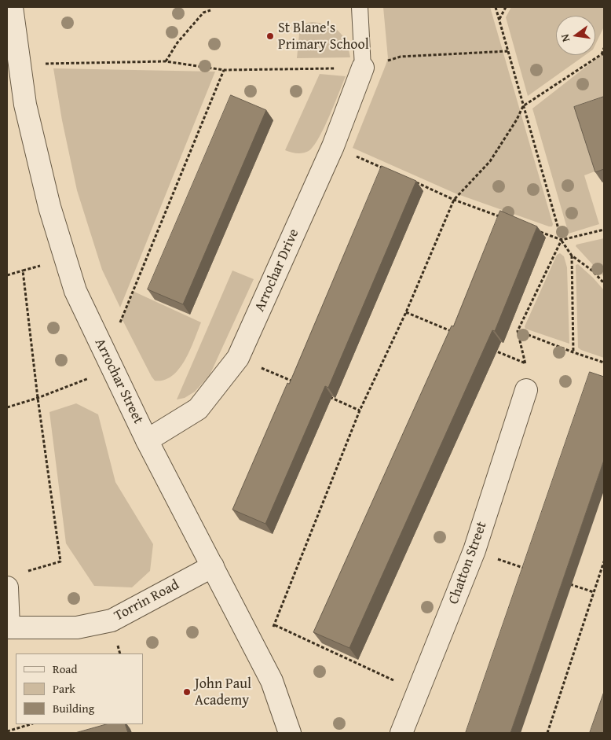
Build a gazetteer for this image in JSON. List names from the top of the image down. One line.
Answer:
{"streets":{"street":["Arrochar Drive","Arrochar Street","Chatton Street","Torrin Road"]},"crossings":[["Arrochar Drive","Arrochar Street"],["Arrochar Street","Torrin Road"]],"places":["St Blane's Primary School","John Paul Academy"],"legend":["Road","Park","Building"],"north":"left"}
